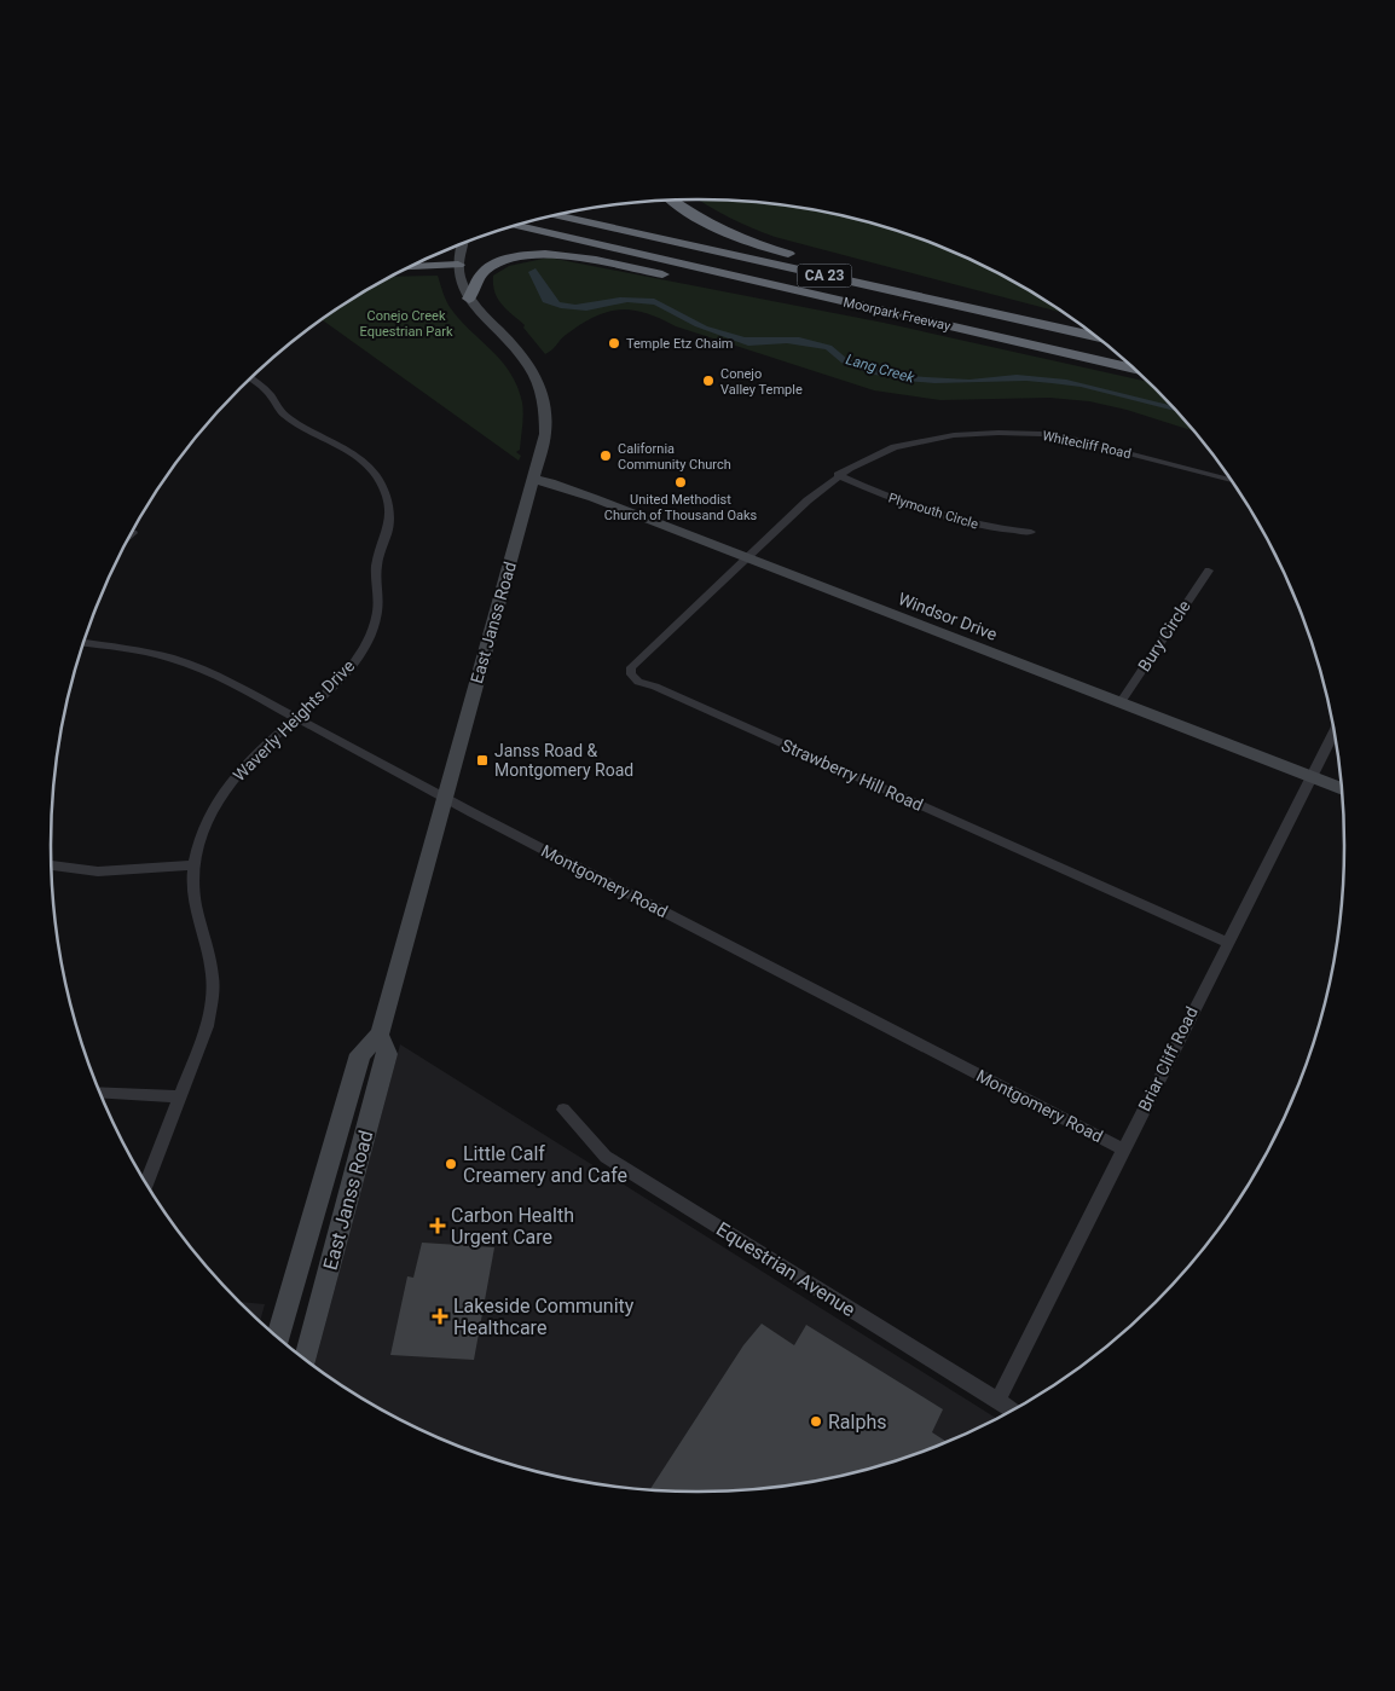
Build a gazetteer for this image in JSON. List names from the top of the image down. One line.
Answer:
{"streets":{"highway":["CA 23","Moorpark Freeway"],"main road":["Windsor Drive","East Janss Road"],"street":["Whitecliff Road","Plymouth Circle","Bury Circle","Waverly Heights Drive","Strawberry Hill Road","Montgomery Road","Briar Cliff Road","Equestrian Avenue"]},"crossings":[["Whitecliff Road","Plymouth Circle"],["Whitecliff Road","Windsor Drive"],["Whitecliff Road","Strawberry Hill Road"],["Windsor Drive","East Janss Road"],["Windsor Drive","Bury Circle"],["Windsor Drive","Strawberry Hill Road"],["Windsor Drive","Briar Cliff Road"],["East Janss Road","Montgomery Road"],["Waverly Heights Drive","Montgomery Road"],["Strawberry Hill Road","Briar Cliff Road"],["Montgomery Road","Briar Cliff Road"],["Briar Cliff Road","Equestrian Avenue"]],"water":["Lang Creek"],"parks":["Conejo Creek Equestrian Park"],"places":{"other":["Temple Etz Chaim","Conejo Valley Temple","California Community Church","United Methodist Church of Thousand Oaks","Little Calf Creamery and Cafe","Ralphs"],"transit":["Janss Road & Montgomery Road"],"health":["Carbon Health Urgent Care","Lakeside Community Healthcare"]}}
